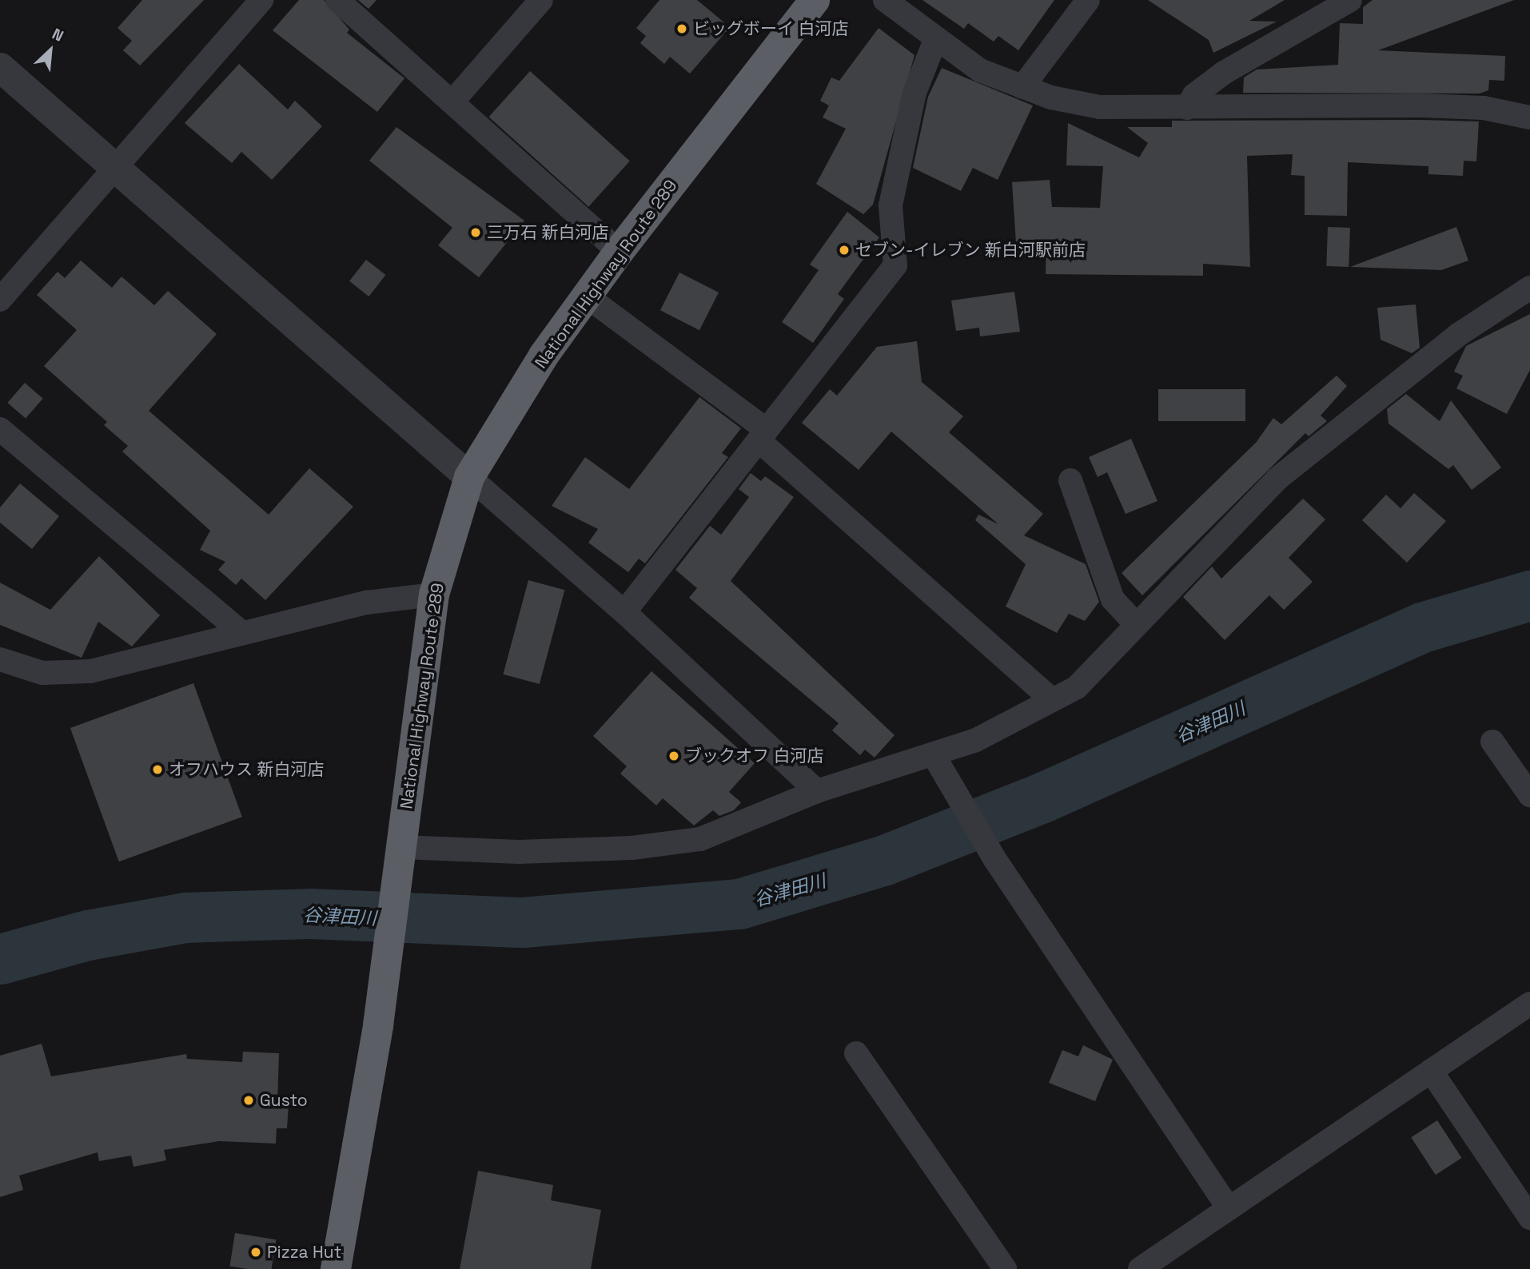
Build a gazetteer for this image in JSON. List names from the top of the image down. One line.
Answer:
{"streets":{"highway":["National Highway Route 289"]},"water":["谷津田川"],"places":["ビッグボーイ 白河店","三万石 新白河店","セブン‐イレブン 新白河駅前店","ブックオフ 白河店","オフハウス 新白河店","Gusto","Pizza Hut"],"north":"top right"}
